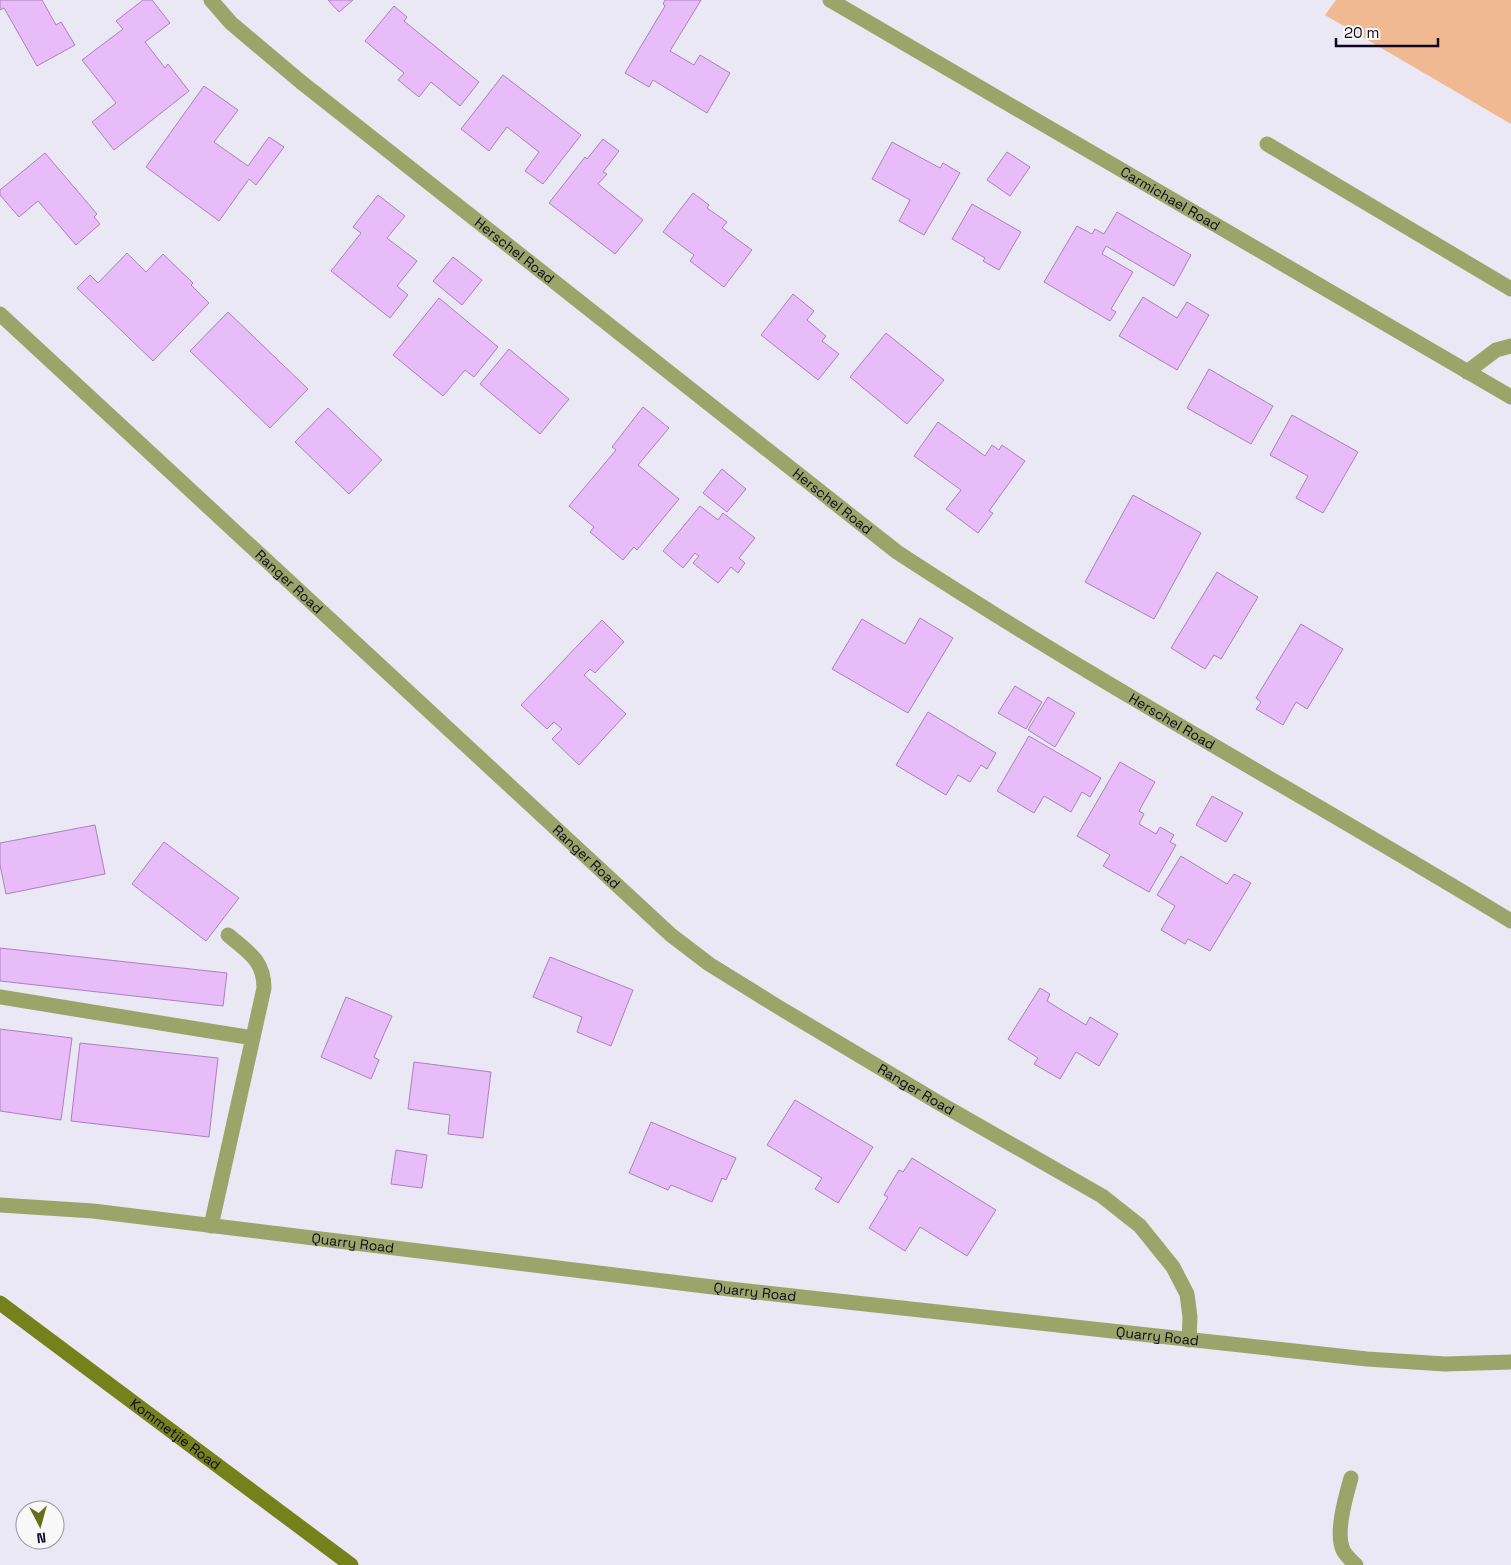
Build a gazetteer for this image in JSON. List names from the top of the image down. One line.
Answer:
{"streets":{"main road":["Kommetjie Road"],"street":["Carmichael Road","Herschel Road","Ranger Road","Quarry Road"]},"crossings":[["Ranger Road","Quarry Road"]],"scale_bar":"20 m","north":"bottom"}
